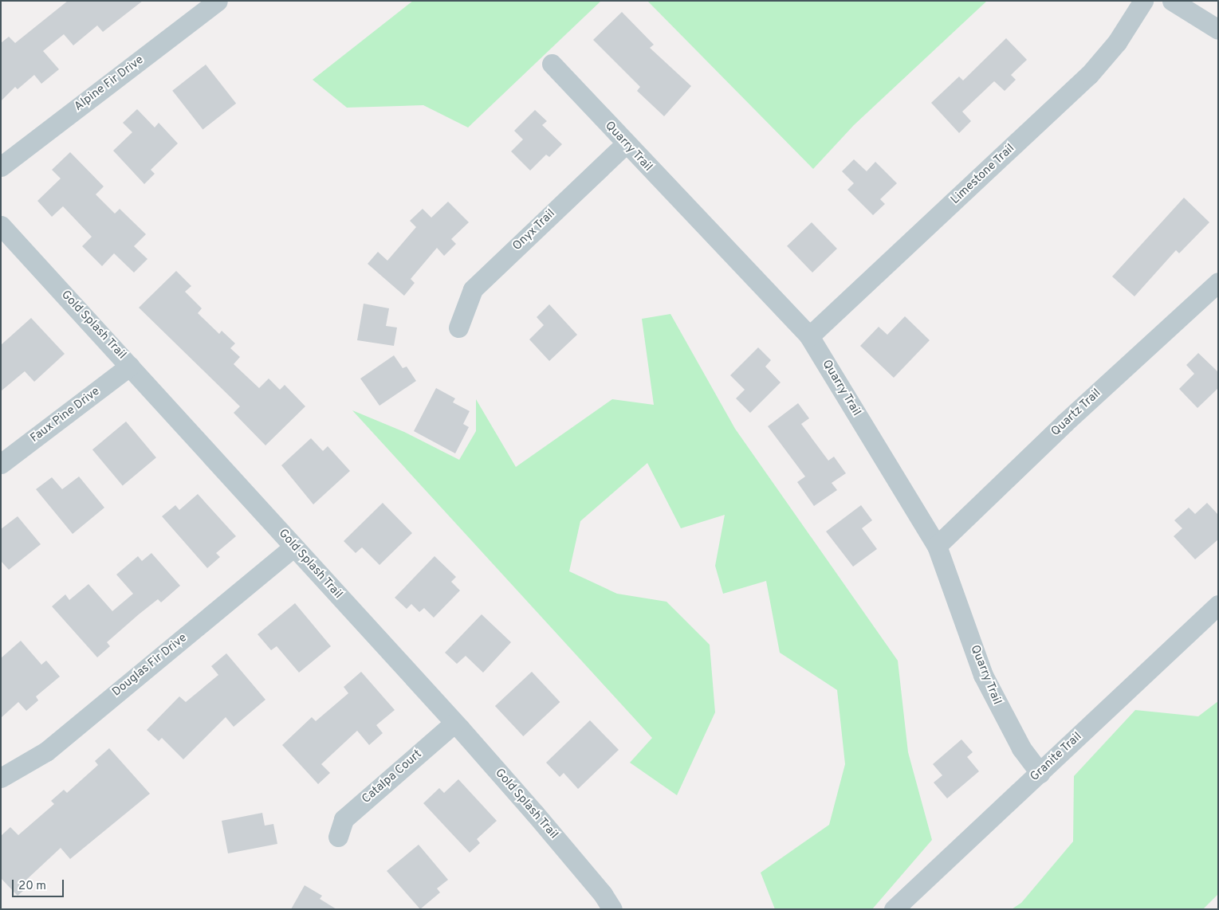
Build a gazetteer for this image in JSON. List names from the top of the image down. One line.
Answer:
{"streets":{"street":["Alpine Fir Drive","Quarry Trail","Limestone Trail","Onyx Trail","Gold Splash Trail","Quartz Trail","Faux Pine Drive","Douglas Fir Drive","Granite Trail","Catalpa Court"]},"crossings":[["Quarry Trail","Limestone Trail"],["Quarry Trail","Onyx Trail"],["Quarry Trail","Quartz Trail"],["Quarry Trail","Granite Trail"],["Gold Splash Trail","Faux Pine Drive"],["Gold Splash Trail","Douglas Fir Drive"],["Gold Splash Trail","Catalpa Court"]],"scale_bar":"20 m"}
